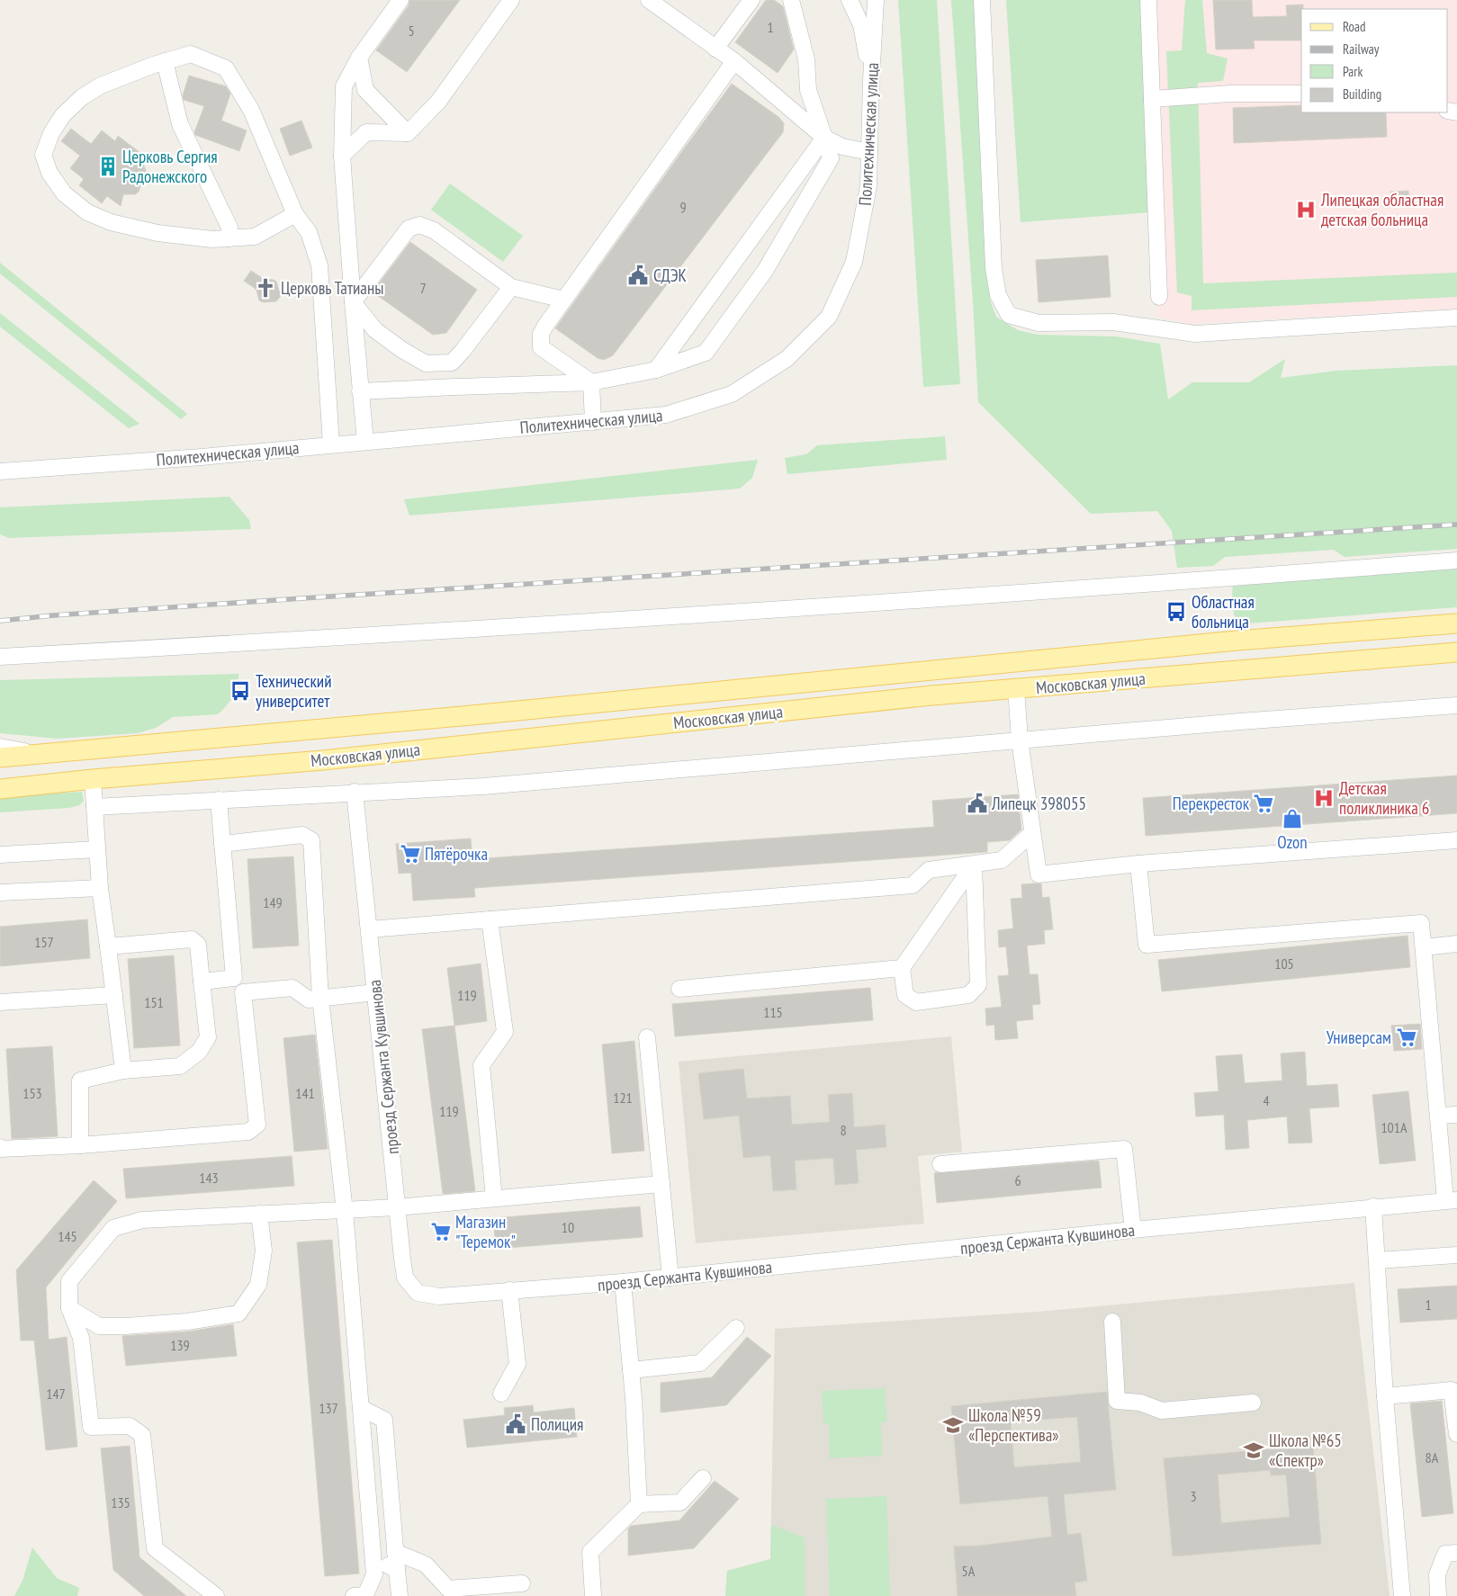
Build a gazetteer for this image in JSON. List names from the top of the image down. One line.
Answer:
{"streets":{"main road":["Московская улица"],"street":["Политехническая улица","проезд Сержанта Кувшинова"]},"places":{"building":["Церковь Сергия Радонежского"],"hospital":["Липецкая областная детская больница","Детская поликлиника 6"],"public building":["СДЭК","Липецк 398055","Полиция"],"church":["Церковь Татианы"],"bus stop":["Областная больница","Технический университет"],"supermarket":["Перекресток","Пятёрочка","Универсам","Магазин \"Теремок\""],"shop":["Ozon"],"school or university":["Школа №59 «Перспектива»","Школа №65 «Спектр»"]},"house_numbers":["1","5","9","7","149","157","105","119","151","115","153","141","121","4","119","101А","8","143","6","10","145","1","139","147","137","8А","3","135","5А"],"legend":["Road","Railway","Park","Building"]}
